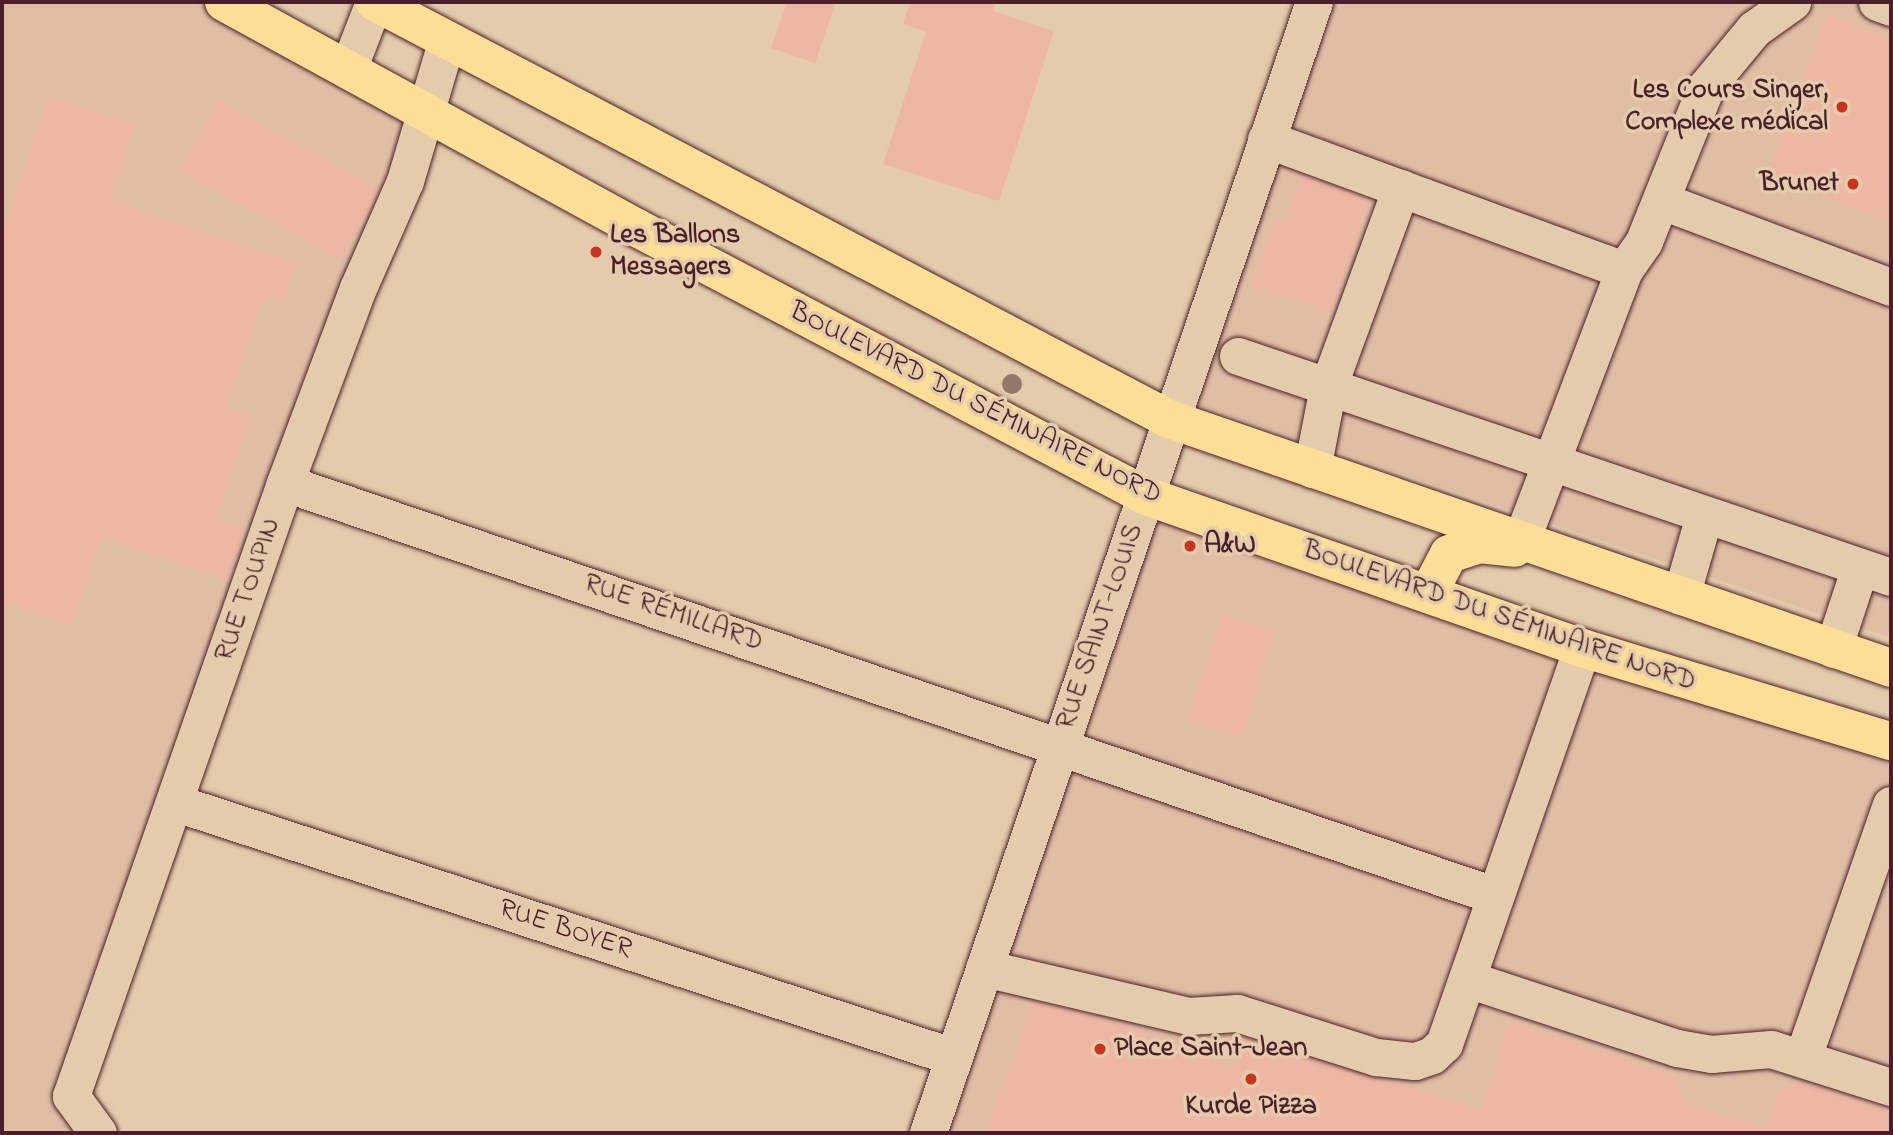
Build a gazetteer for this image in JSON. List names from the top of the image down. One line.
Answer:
{"streets":{"main road":["BOULEVARD DU SÉMINAIRE NORD"],"street":["RUE TOUPIN","RUE RÉMILLARD","RUE SAINT-LOUIS","RUE BOYER"]},"crossings":[["BOULEVARD DU SÉMINAIRE NORD","RUE TOUPIN"],["BOULEVARD DU SÉMINAIRE NORD","RUE SAINT-LOUIS"],["RUE TOUPIN","RUE RÉMILLARD"],["RUE TOUPIN","RUE BOYER"],["RUE RÉMILLARD","RUE SAINT-LOUIS"],["RUE SAINT-LOUIS","RUE BOYER"]],"places":["Les Cours Singer, Complexe médical","Brunet","Les Ballons Messagers","A&W","Place Saint-Jean","Kurde Pizza"]}
